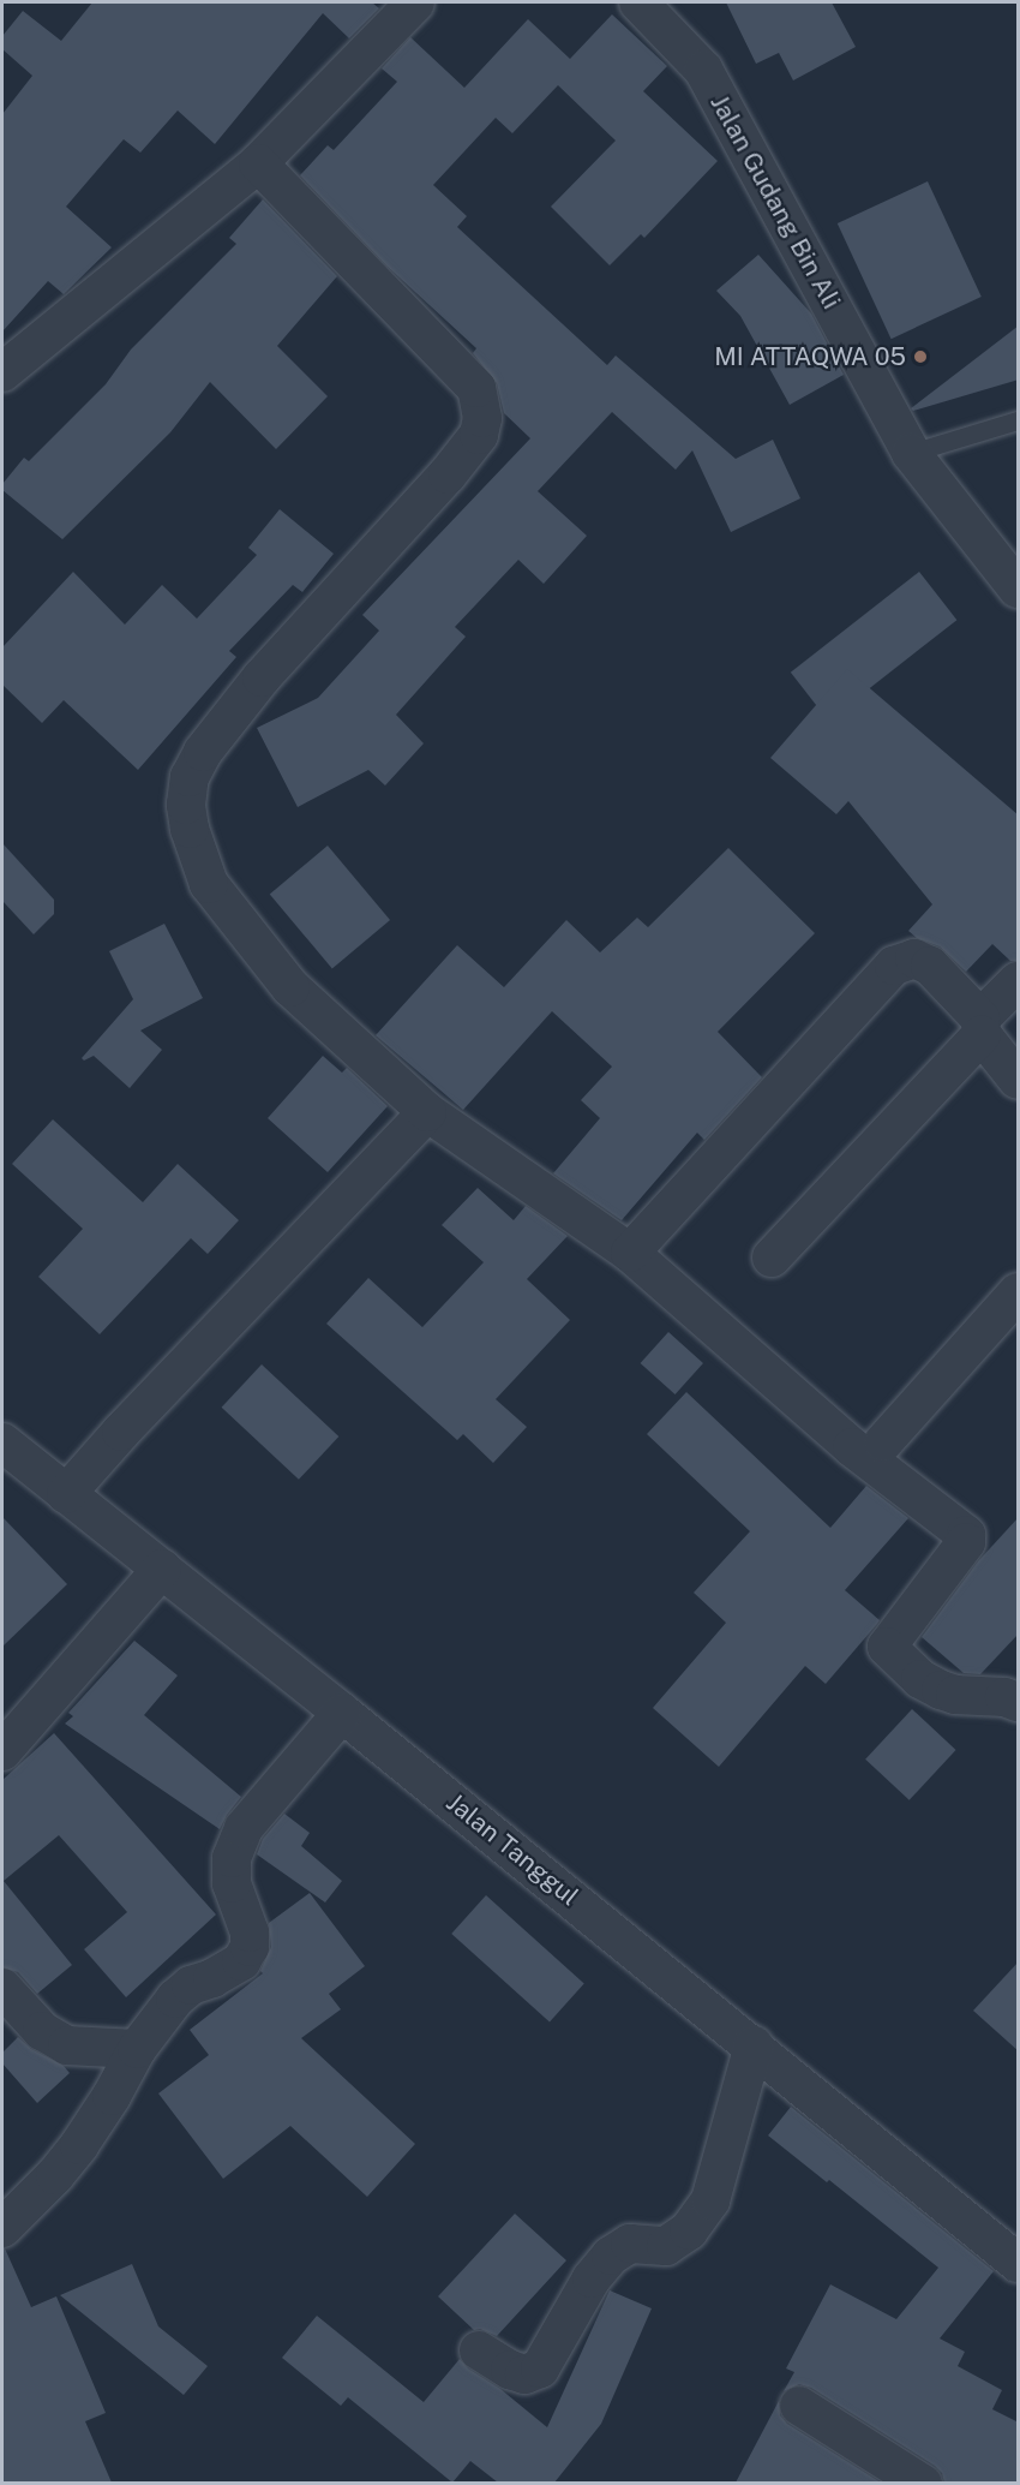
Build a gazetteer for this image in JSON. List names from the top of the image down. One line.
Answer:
{"streets":{"street":["Jalan Gudang Bin Ali","Jalan Tanggul"]},"places":["MI ATTAQWA 05"]}
